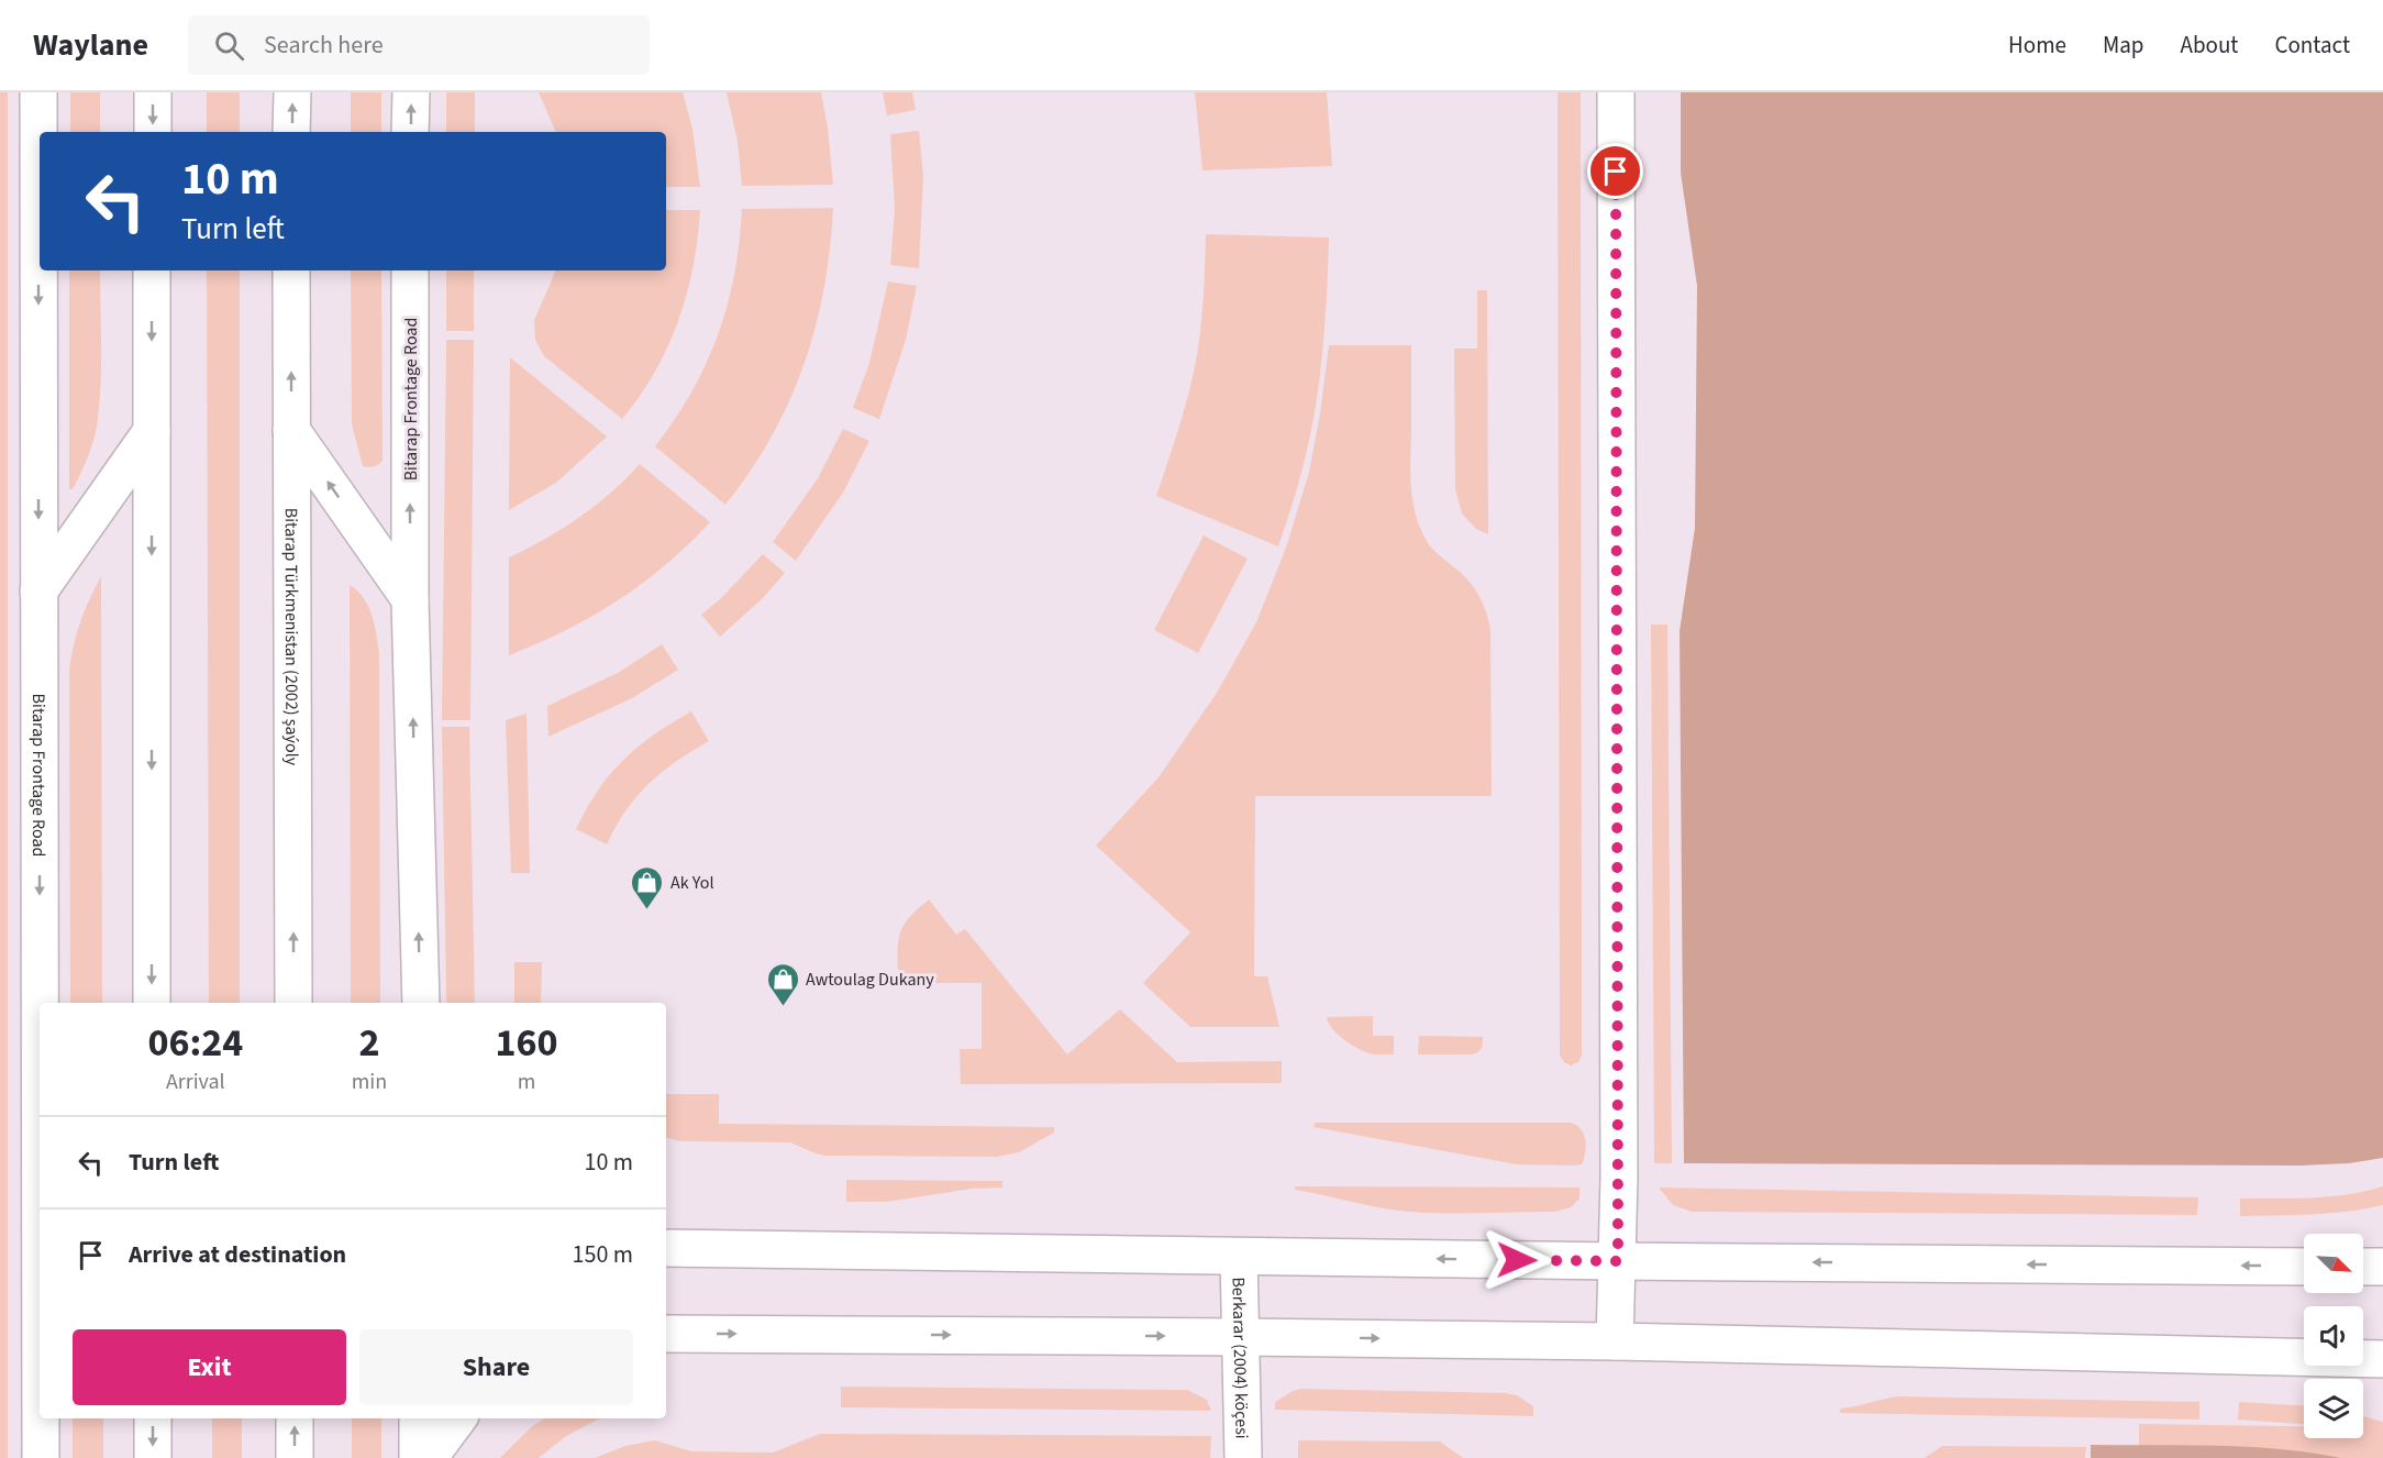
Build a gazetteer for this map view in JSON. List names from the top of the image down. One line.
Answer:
{"streets":{"street":["Bitarap Frontage Road","Bitarap Türkmenistan (2002) şaýoly","Berkarar (2004) köçesi"]},"places":{"shop":["Ak Yol","Awtoulag Dukany"]},"north":"bottom right","page":{"header":"Waylane","search":"Search here","nav":["Home","Map","About","Contact"],"turn":["10 m","Turn left"],"eta":["06:24","Arrival","2","min","160","m"],"list":[{"name":"Turn left","value":"10 m"},{"name":"Arrive at destination","value":"150 m"}],"buttons":["Exit","Share"]}}
